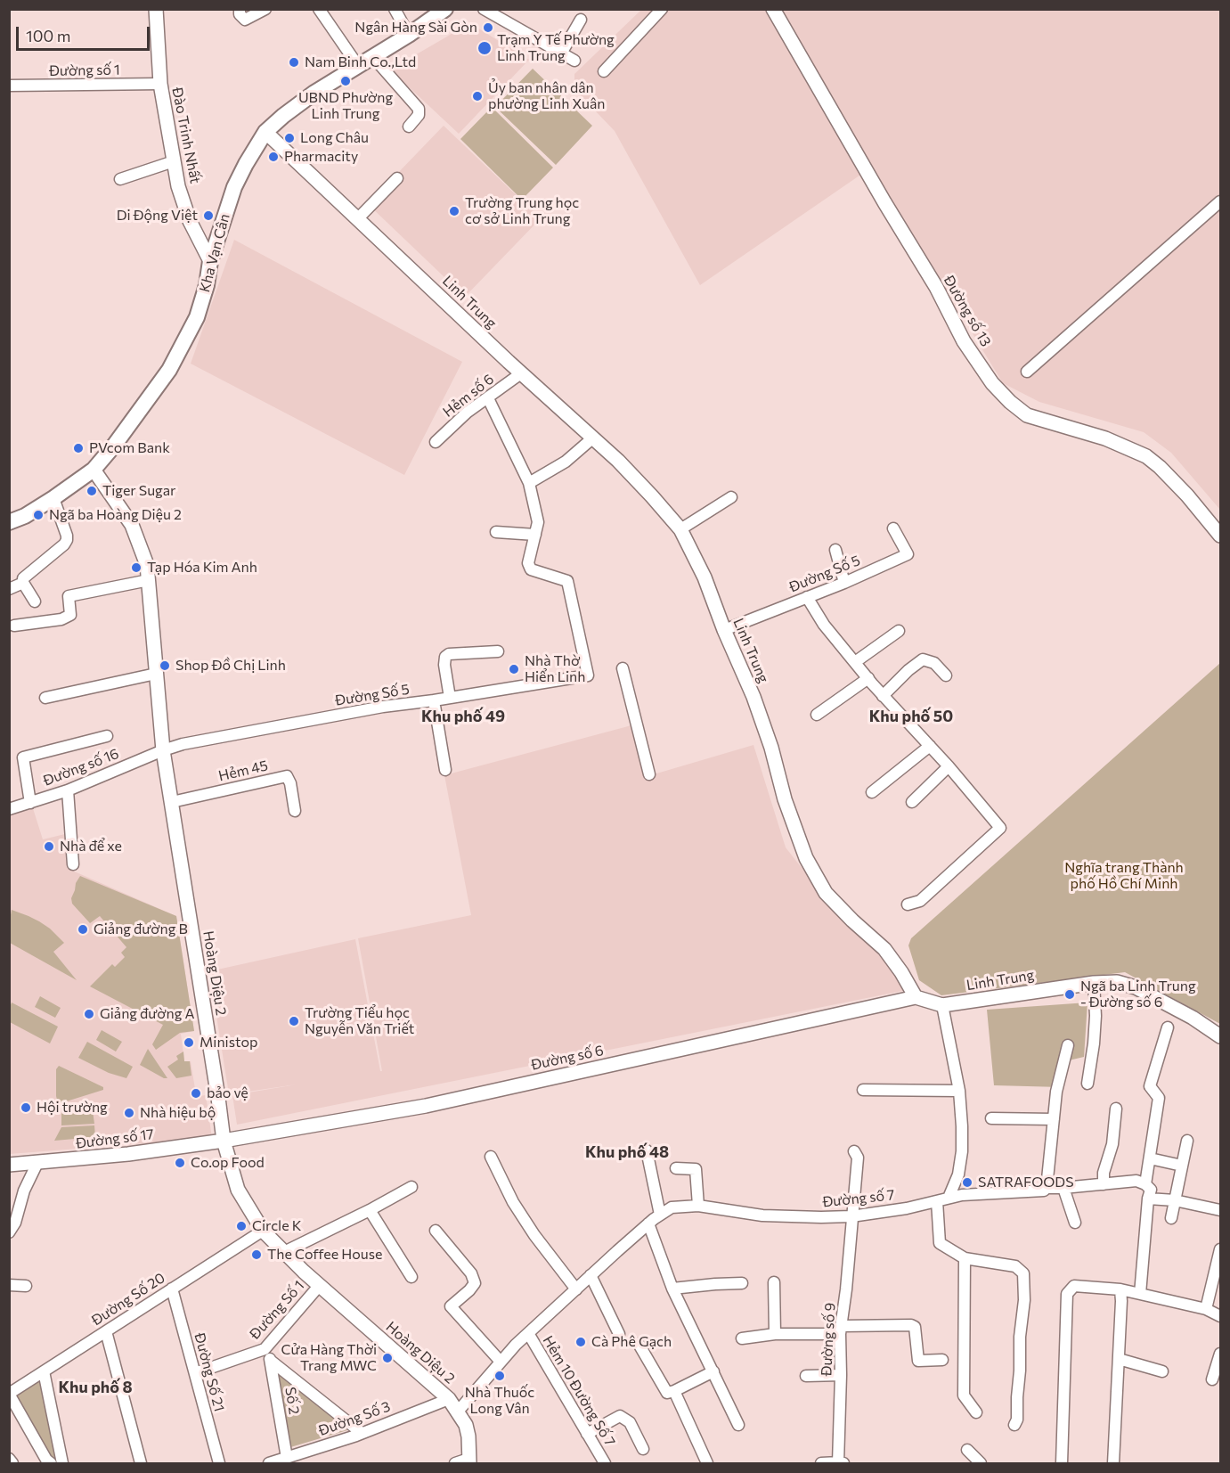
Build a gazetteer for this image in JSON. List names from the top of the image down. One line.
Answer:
{"streets":{"main road":["Kha Vạn Cân"],"street":["Đường số 1","Đào Trinh Nhất","Linh Trung","Đường số 13","Hẻm số 6","Đường Số 5","Đường số 16","Hẻm 45","Hoàng Diệu 2","Đường số 6","Đường số 17","Đường số 7","Đường Số 20","Đường Số 1","Đường số 9","Đường Số 21","Hẻm 10 Đường Số 7","Số 2","Đường Số 3"]},"crossings":[["Đường số 1","Đào Trinh Nhất"],["Đào Trinh Nhất","Kha Vạn Cân"],["Kha Vạn Cân","Linh Trung"],["Kha Vạn Cân","Hoàng Diệu 2"],["Linh Trung","Hẻm số 6"],["Linh Trung","Đường Số 5"],["Linh Trung","Đường số 6"],["Đường Số 5","Đường số 16"],["Đường Số 5","Hoàng Diệu 2"],["Đường số 16","Hoàng Diệu 2"],["Hẻm 45","Hoàng Diệu 2"],["Hoàng Diệu 2","Đường số 6"],["Hoàng Diệu 2","Đường số 17"],["Hoàng Diệu 2","Đường số 7"],["Hoàng Diệu 2","Đường Số 20"],["Hoàng Diệu 2","Đường Số 1"],["Hoàng Diệu 2","Đường Số 3"],["Đường số 6","Đường số 17"],["Đường số 7","Đường số 9"],["Đường số 7","Hẻm 10 Đường Số 7"],["Đường Số 20","Đường Số 21"],["Đường Số 1","Đường Số 21"],["Đường Số 1","Số 2"],["Số 2","Đường Số 3"]],"districts":["Khu phố 49","Khu phố 50","Khu phố 48","Khu phố 8"],"parks":["Nghĩa trang Thành phố Hồ Chí Minh"],"places":["Ngân Hàng Sài Gòn","Trạm Y Tế Phường Linh Trung","Nam Binh Co.,Ltd","UBND Phường Linh Trung","Ủy ban nhân dân phường Linh Xuân","Long Châu","Pharmacity","Trường Trung học cơ sở Linh Trung","Di Động Việt","PVcom Bank","Tiger Sugar","Ngã ba Hoàng Diệu 2","Tạp Hóa Kim Anh","Shop Đồ Chị Linh","Nhà Thờ Hiển Linh","Nhà để xe","Giảng đường B","Ngã ba Linh Trung - Đường số 6","Giảng đường A","Trường Tiểu học Nguyễn Văn Triết","Ministop","bảo vệ","Hội trường","Nhà hiệu bộ","Co.op Food","SATRAFOODS","Circle K","The Coffee House","Cà Phê Gạch","Cửa Hàng Thời Trang MWC","Nhà Thuốc Long Vân"],"scale_bar":"100 m"}
